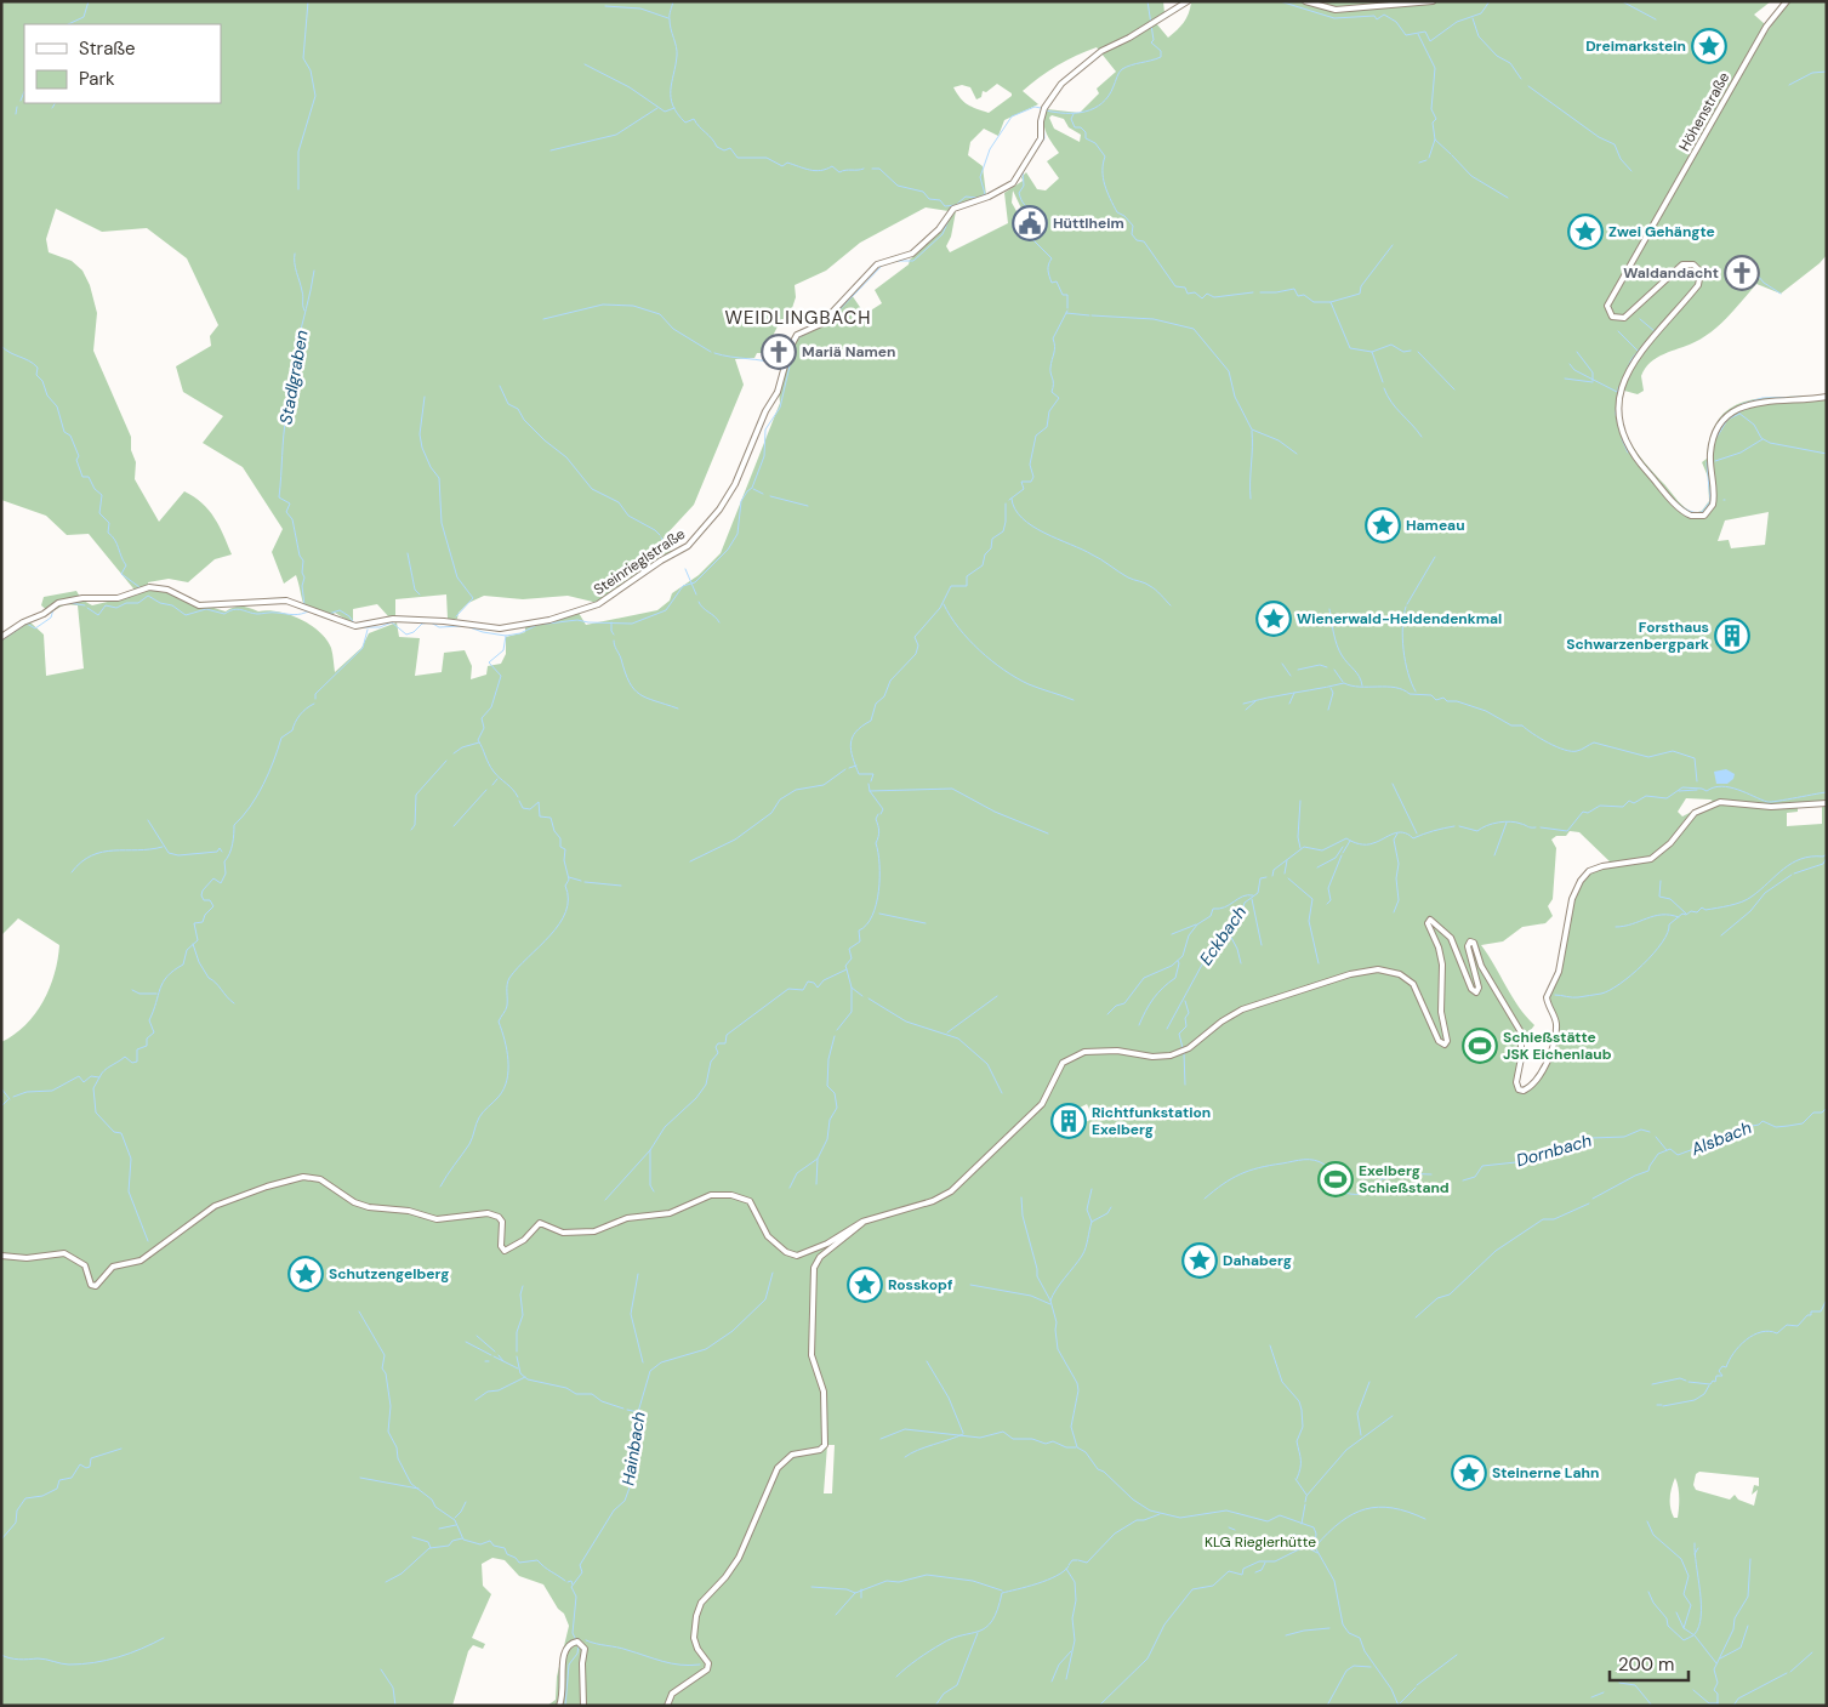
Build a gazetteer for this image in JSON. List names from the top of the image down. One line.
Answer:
{"streets":{"main road":["Höhenstraße","Steinrieglstraße"]},"districts":["WEIDLINGBACH"],"water":["Stadlgraben","Eckbach","Alsbach","Dornbach","Hainbach"],"parks":["KLG Rieglerhütte"],"places":{"place":["Dreimarkstein","Zwei Gehängte","Hameau","Wienerwald-Heldendenkmal","Dahaberg","Schutzengelberg","Rosskopf","Steinerne Lahn"],"public building":["Hüttlheim"],"church":["Waldandacht","Mariä Namen"],"building":["Forsthaus Schwarzenbergpark","Richtfunkstation Exelberg"],"sports":["Schießstätte JSK Eichenlaub","Exelberg Schießstand"]},"legend":["Straße","Park"],"scale_bar":"200 m"}
